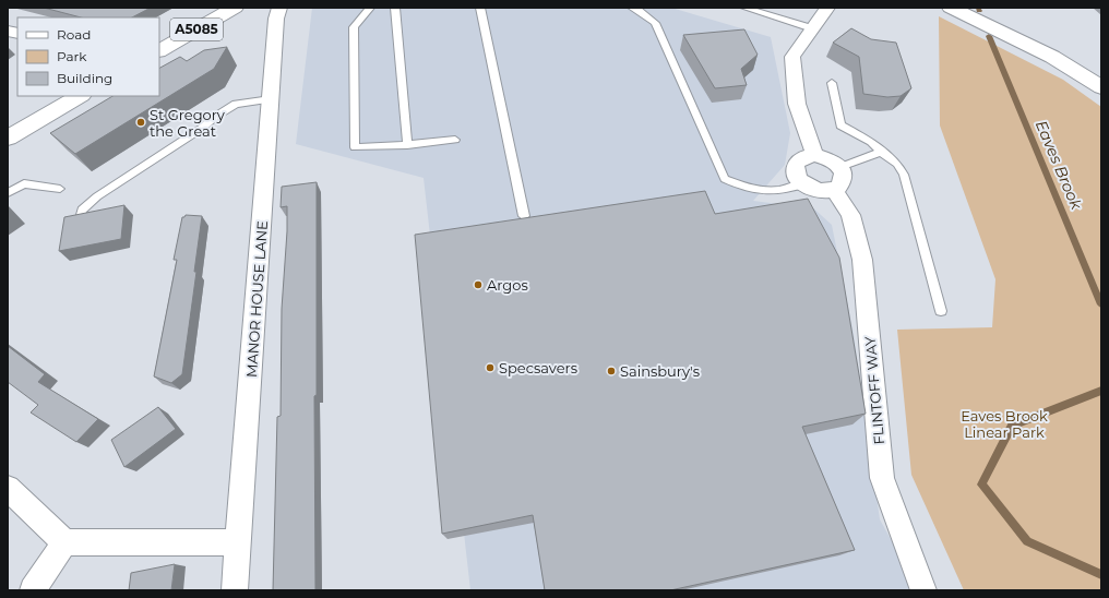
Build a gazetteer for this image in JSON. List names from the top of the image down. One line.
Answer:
{"streets":{"main road":["A5085"],"street":["MANOR HOUSE LANE","FLINTOFF WAY"]},"water":["Eaves Brook"],"parks":["Eaves Brook Linear Park"],"places":["St Gregory the Great","Argos","Specsavers","Sainsbury's"],"legend":["Road","Park","Building"]}
